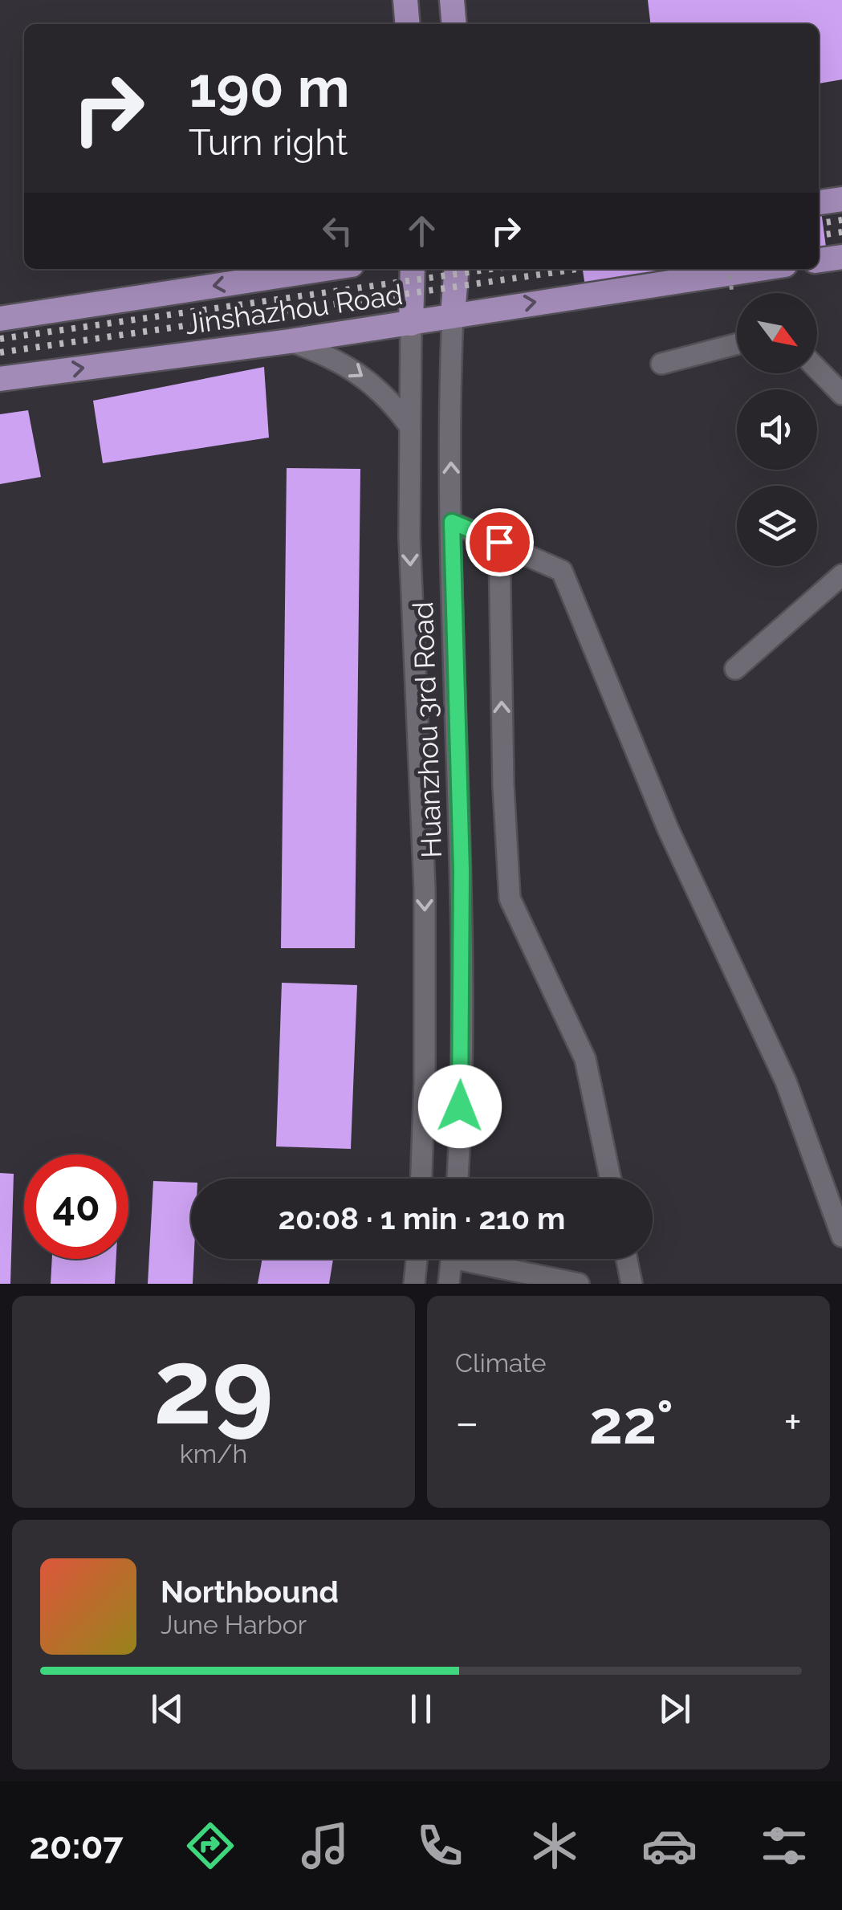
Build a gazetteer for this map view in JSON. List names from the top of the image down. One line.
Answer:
{"streets":{"main road":["Jinshazhou Road","Huanzhou 3rd Road"]},"crossings":[["Jinshazhou Road","Huanzhou 3rd Road"]],"north":"bottom right","page":{"turn":["190 m","Turn right"],"limit":"40","trip":"20:08 · 1 min · 210 m","tile":[["29","km/h"],"Climate"],"heat":["−","22°","+"],"song":["Northbound","June Harbor"],"tabs":"20:07"}}
